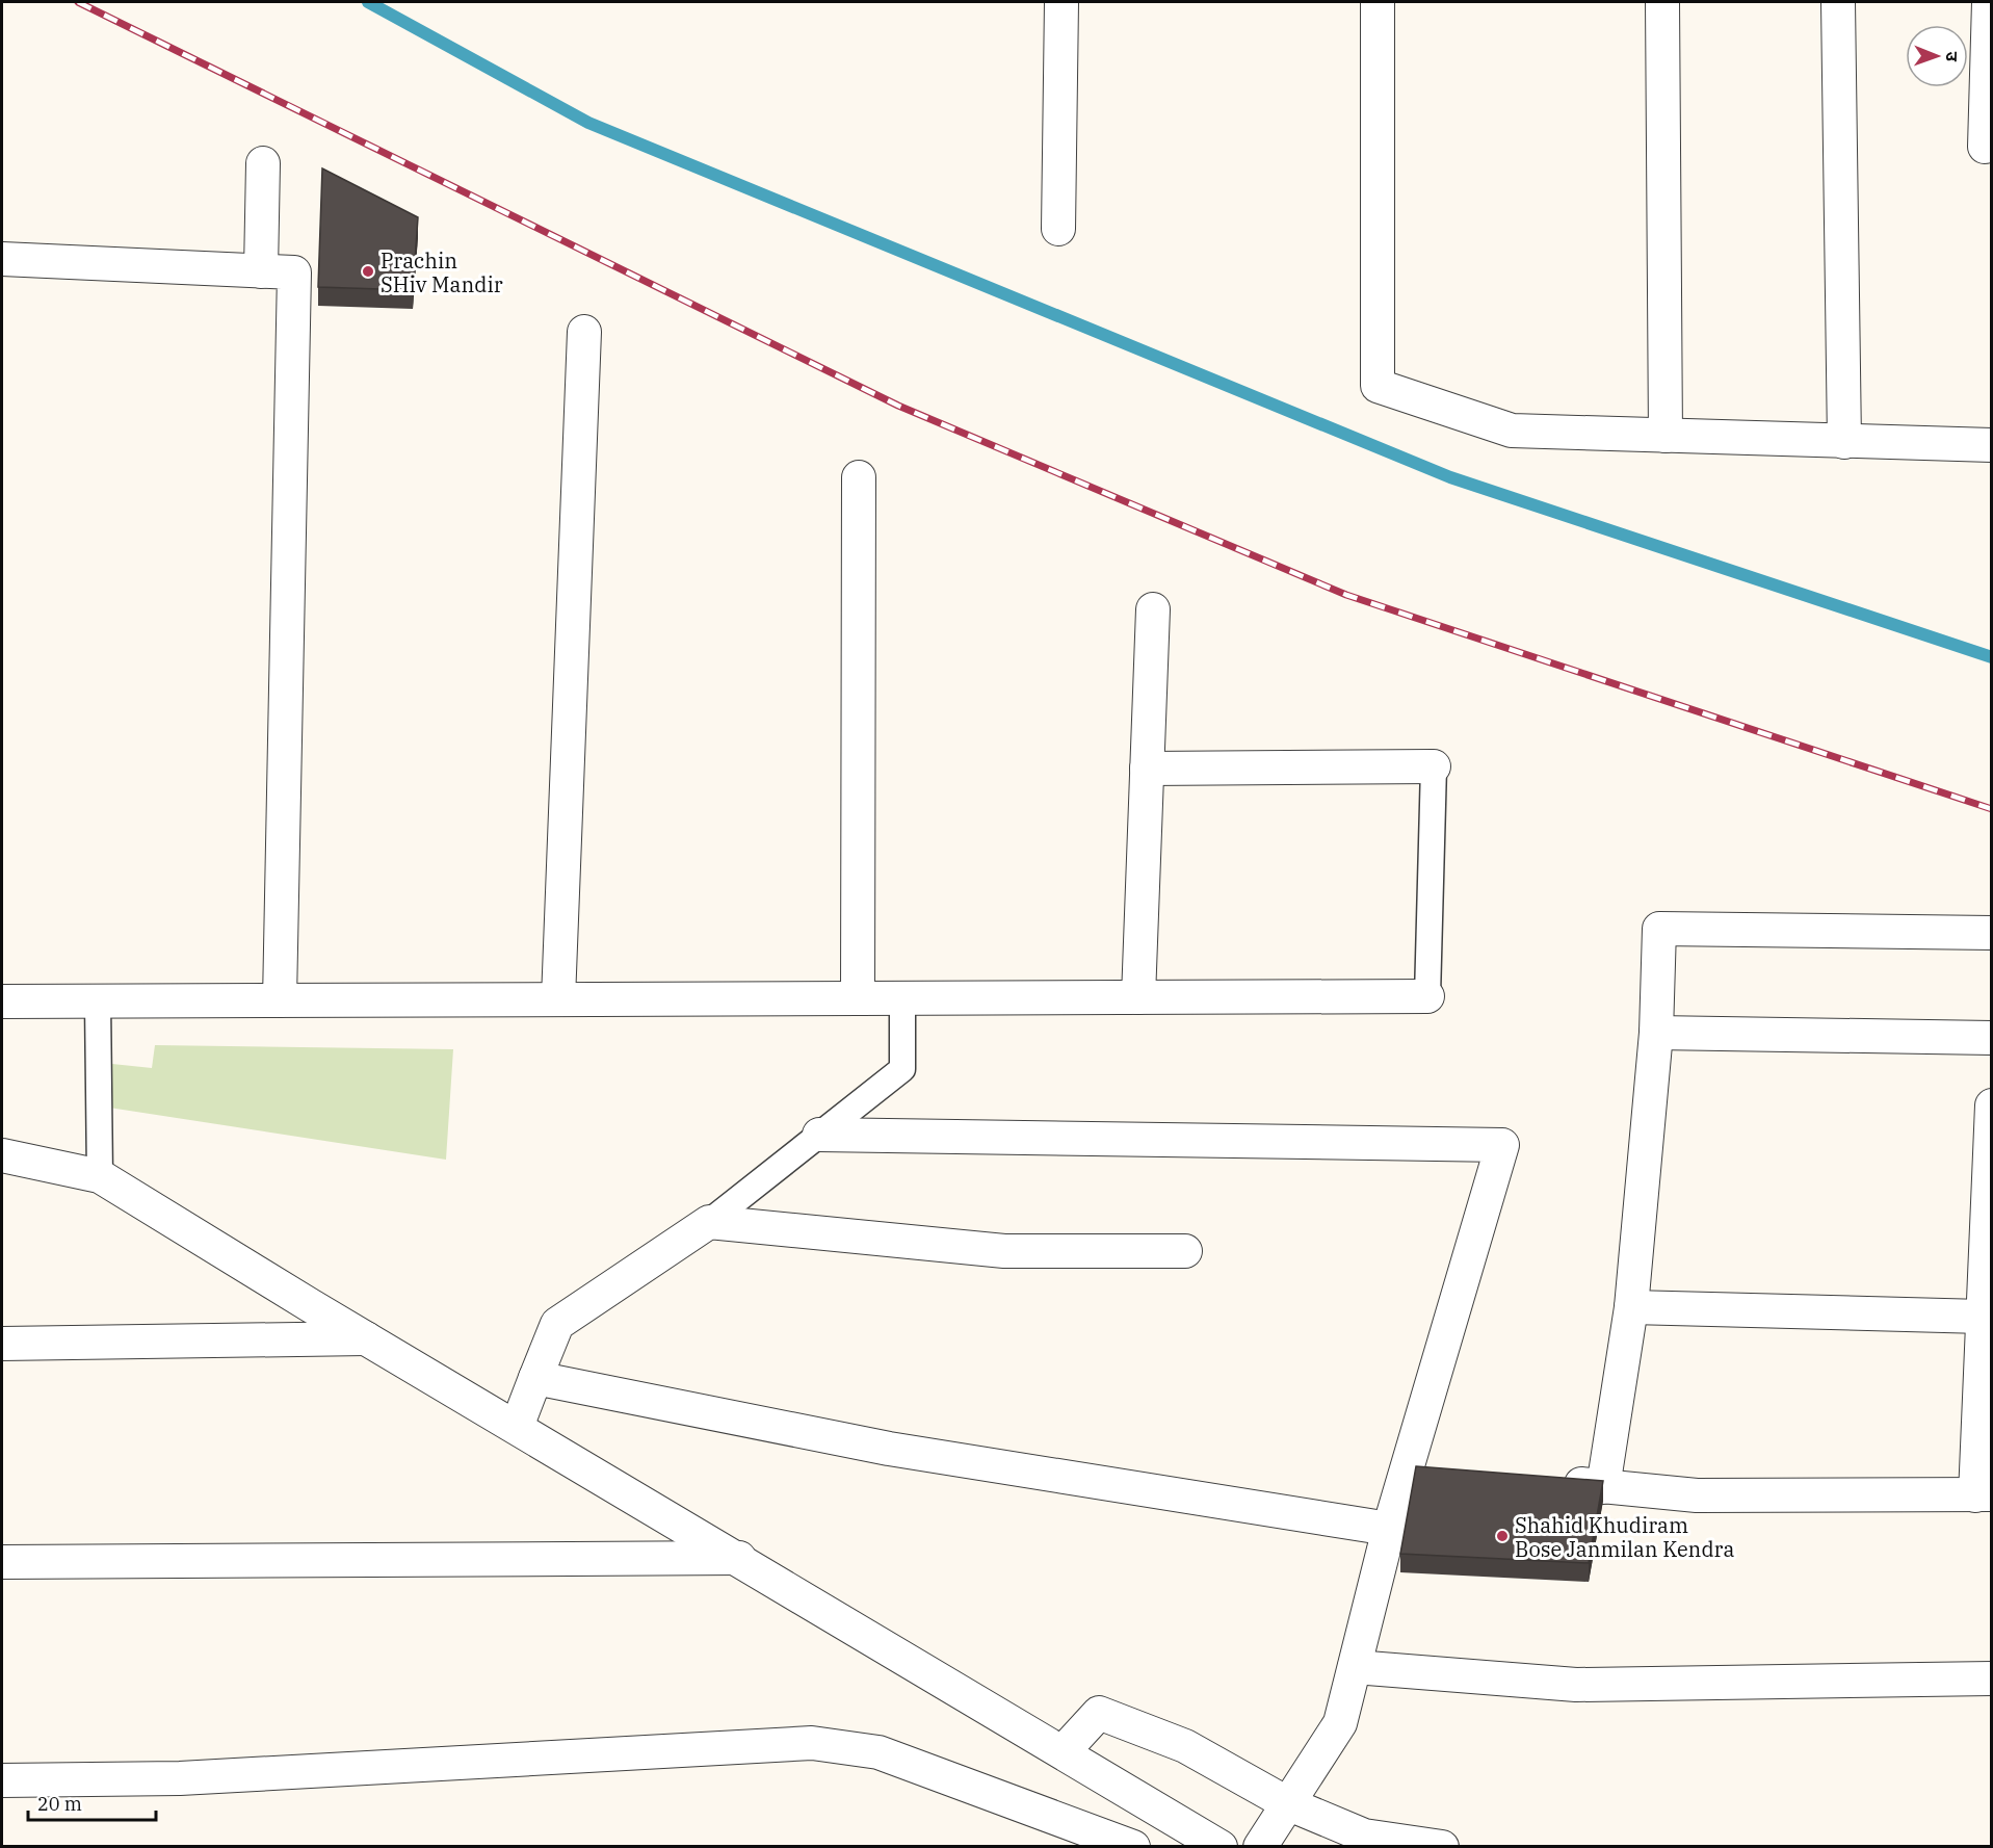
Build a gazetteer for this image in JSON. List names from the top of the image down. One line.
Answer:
{"places":["Prachin SHiv Mandir","Shahid Khudiram Bose Janmilan Kendra"],"scale_bar":"20 m","north":"right"}
